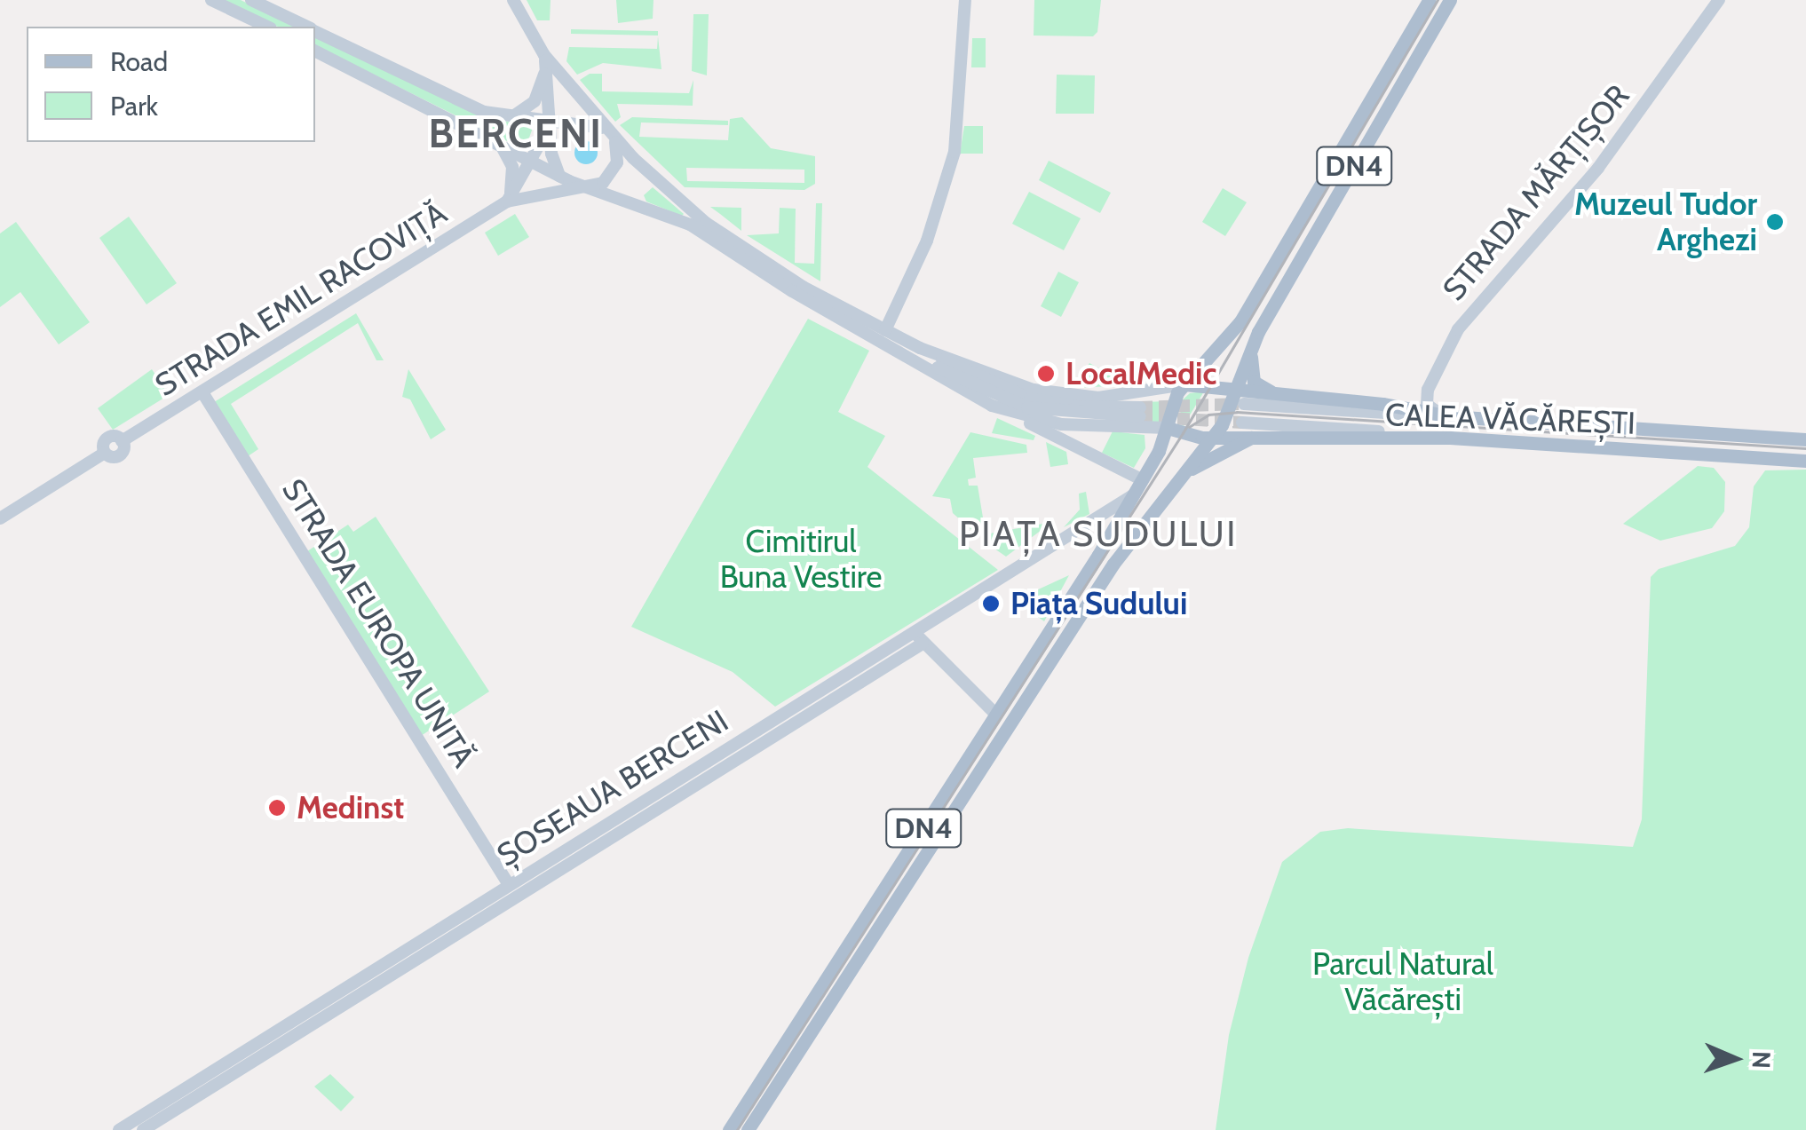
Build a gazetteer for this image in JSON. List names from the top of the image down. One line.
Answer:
{"streets":{"main road":["DN4","STRADA MĂRȚIȘOR","STRADA EMIL RACOVIȚĂ","CALEA VĂCĂREȘTI","STRADA EUROPA UNITĂ","ȘOSEAUA BERCENI"]},"crossings":[["DN4","CALEA VĂCĂREȘTI"],["DN4","ȘOSEAUA BERCENI"],["STRADA EMIL RACOVIȚĂ","STRADA EUROPA UNITĂ"],["STRADA EUROPA UNITĂ","ȘOSEAUA BERCENI"]],"districts":["BERCENI","PIAȚA SUDULUI"],"parks":["Cimitirul Buna Vestire","Parcul Natural Văcărești"],"places":["Muzeul Tudor Arghezi","LocalMedic","Piața Sudului","Medinst"],"legend":["Road","Park"],"north":"right"}
